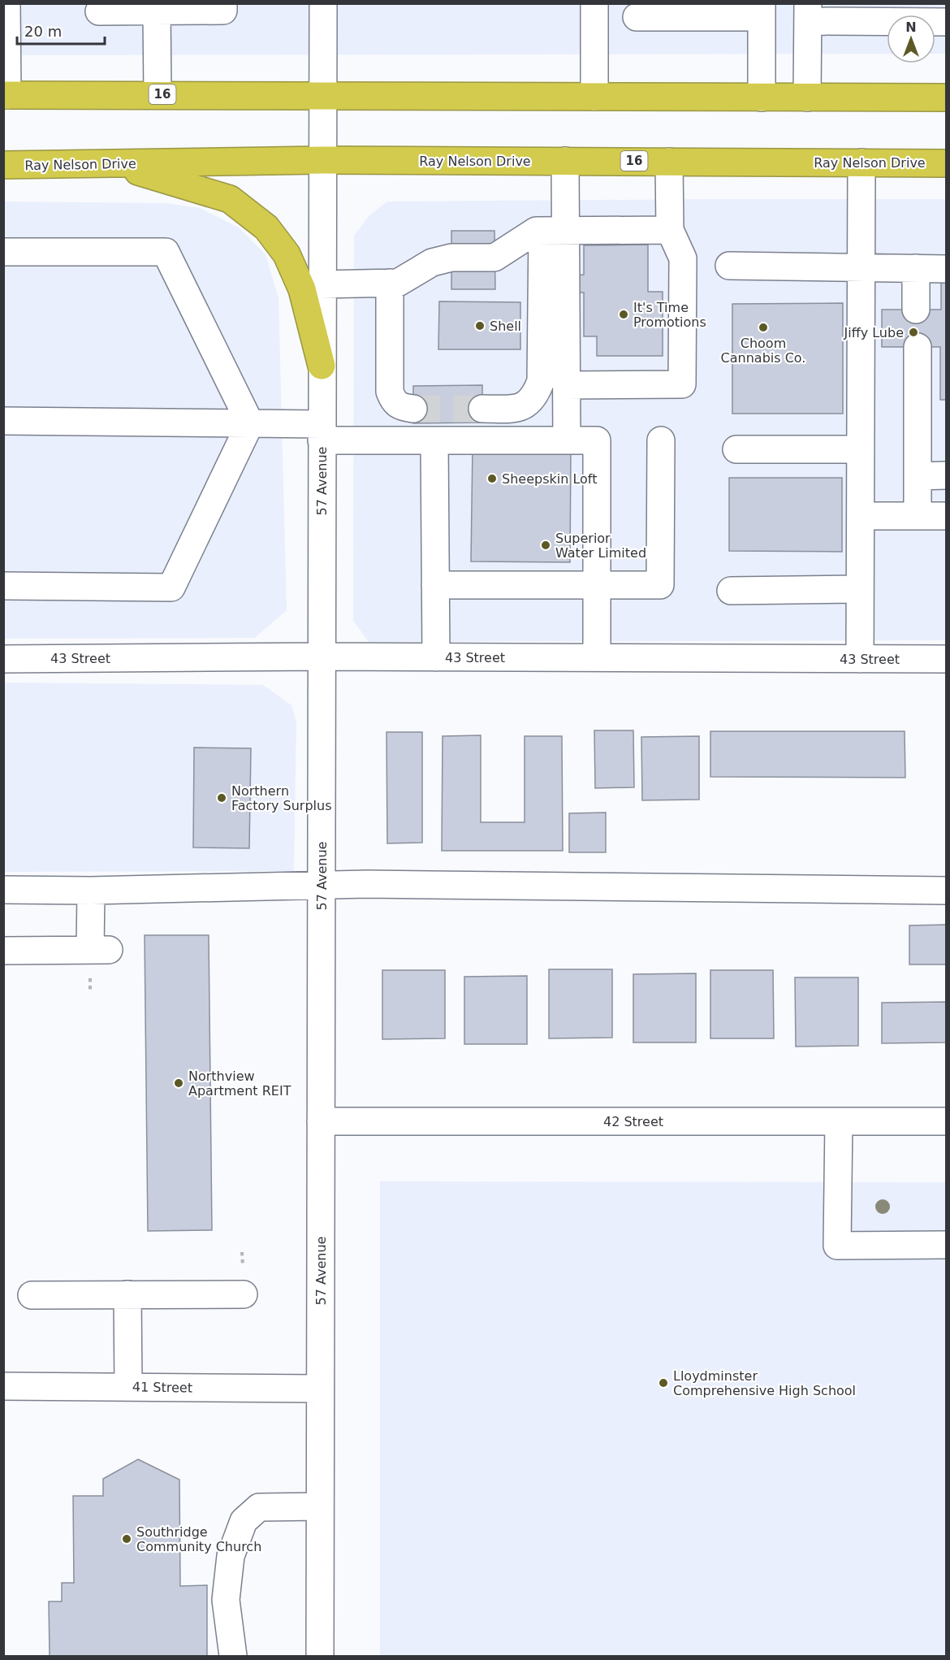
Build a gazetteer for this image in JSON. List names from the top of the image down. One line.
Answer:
{"streets":{"highway":["16","Ray Nelson Drive"],"street":["57 Avenue","43 Street","42 Street","41 Street"]},"crossings":[["16","57 Avenue"],["Ray Nelson Drive","57 Avenue"],["57 Avenue","43 Street"],["57 Avenue","42 Street"],["57 Avenue","41 Street"]],"places":["It's Time Promotions","Shell","Choom Cannabis Co.","Jiffy Lube","Sheepskin Loft","Superior Water Limited","Northern Factory Surplus","Northview Apartment REIT","Lloydminster Comprehensive High School","Southridge Community Church"],"scale_bar":"20 m","north":"top"}
